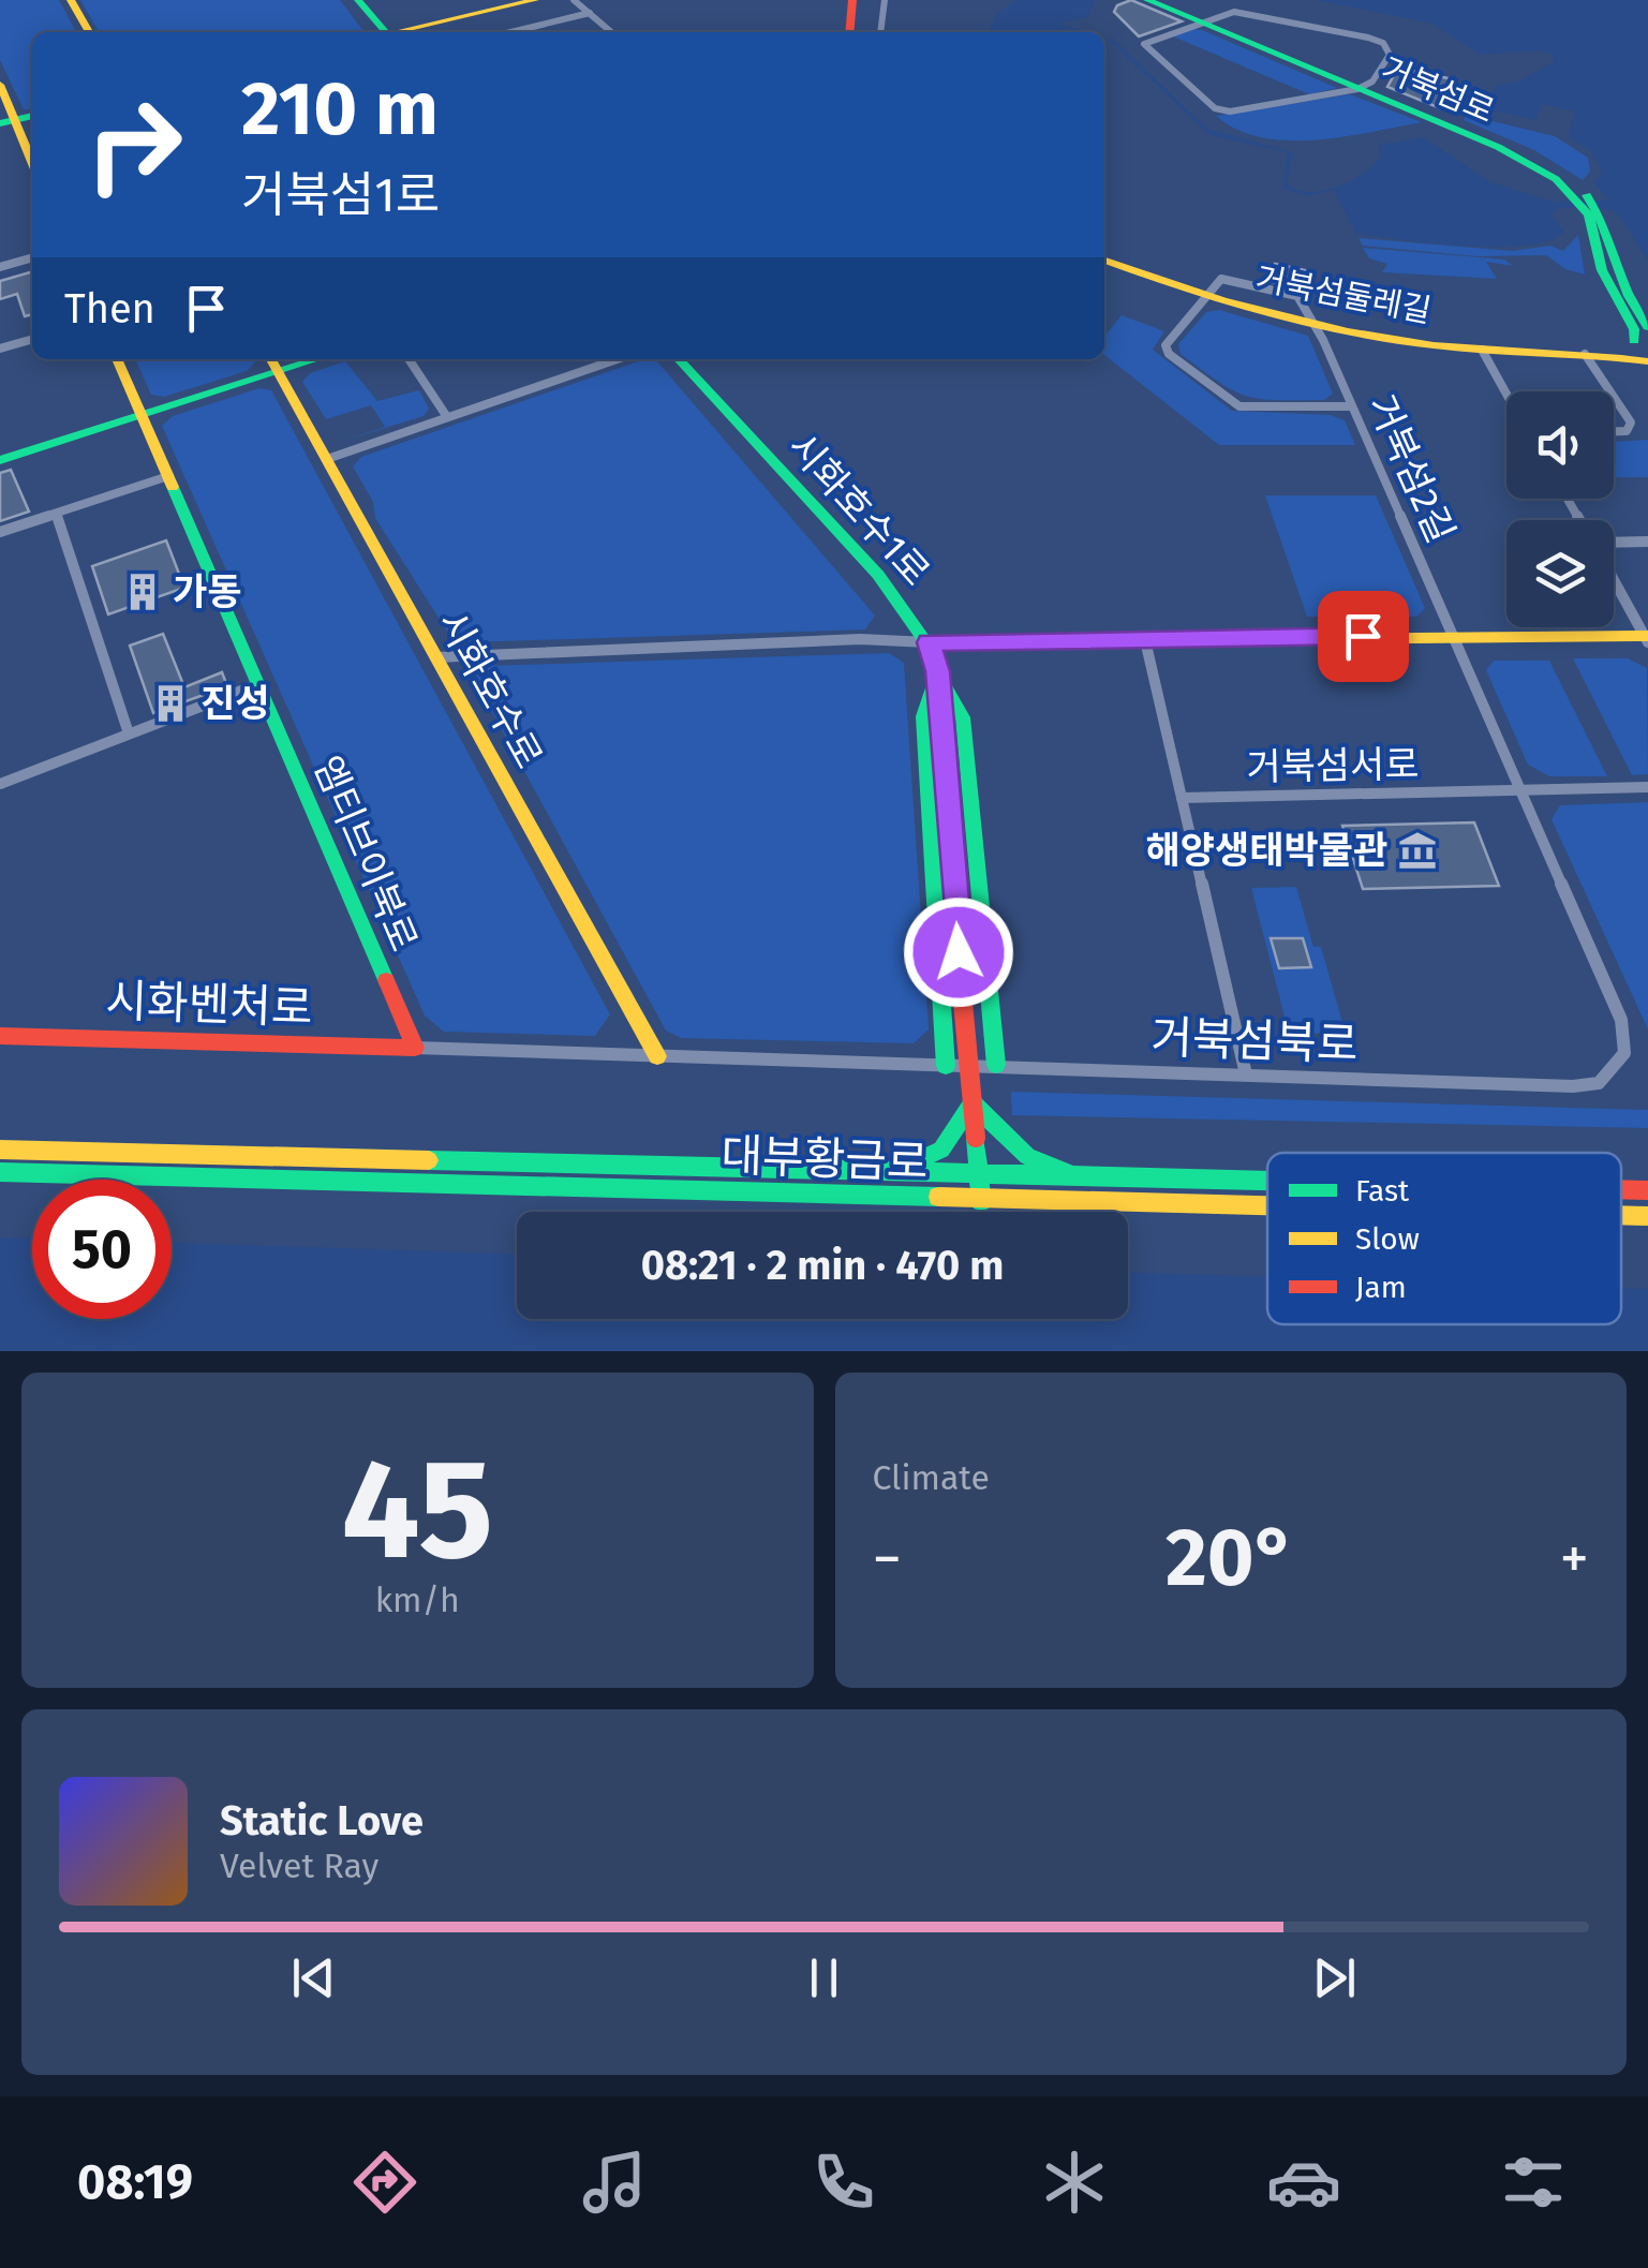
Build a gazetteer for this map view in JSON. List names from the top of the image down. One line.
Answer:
{"streets":{"street":["거북섬로","거북섬둘레길","거북섬2길","시화호수1로","시화호수로","거북섬서로","엠티브이북로","시화벤처로","거북섬북로","대부황금로"]},"crossings":[["거북섬둘레길","거북섬2길"],["거북섬2길","거북섬북로"],["시화호수1로","대부황금로"],["시화호수로","거북섬북로"],["거북섬서로","거북섬북로"],["엠티브이북로","시화벤처로"],["엠티브이북로","거북섬북로"],["시화벤처로","거북섬북로"]],"places":{"building":["가동","진성"],"museum":["해양생태박물관"]},"legend":["Fast","Slow","Jam"],"page":{"turn":["210 m","거북섬1로"],"then":"Then","limit":"50","trip":"08:21 · 2 min · 470 m","tile":[["45","km/h"],"Climate"],"heat":["−","20°","+"],"song":["Static Love","Velvet Ray"],"tabs":"08:19"}}
